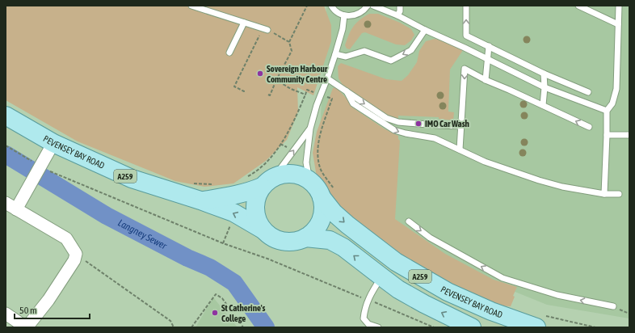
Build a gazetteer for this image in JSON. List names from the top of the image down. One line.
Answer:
{"streets":{"main road":["PEVENSEY BAY ROAD","A259"]},"crossings":[["PEVENSEY BAY ROAD","A259"]],"water":["Langney Sewer"],"places":["Sovereign Harbour Community Centre","IMO Car Wash","St Catherine's College"],"scale_bar":"50 m"}
